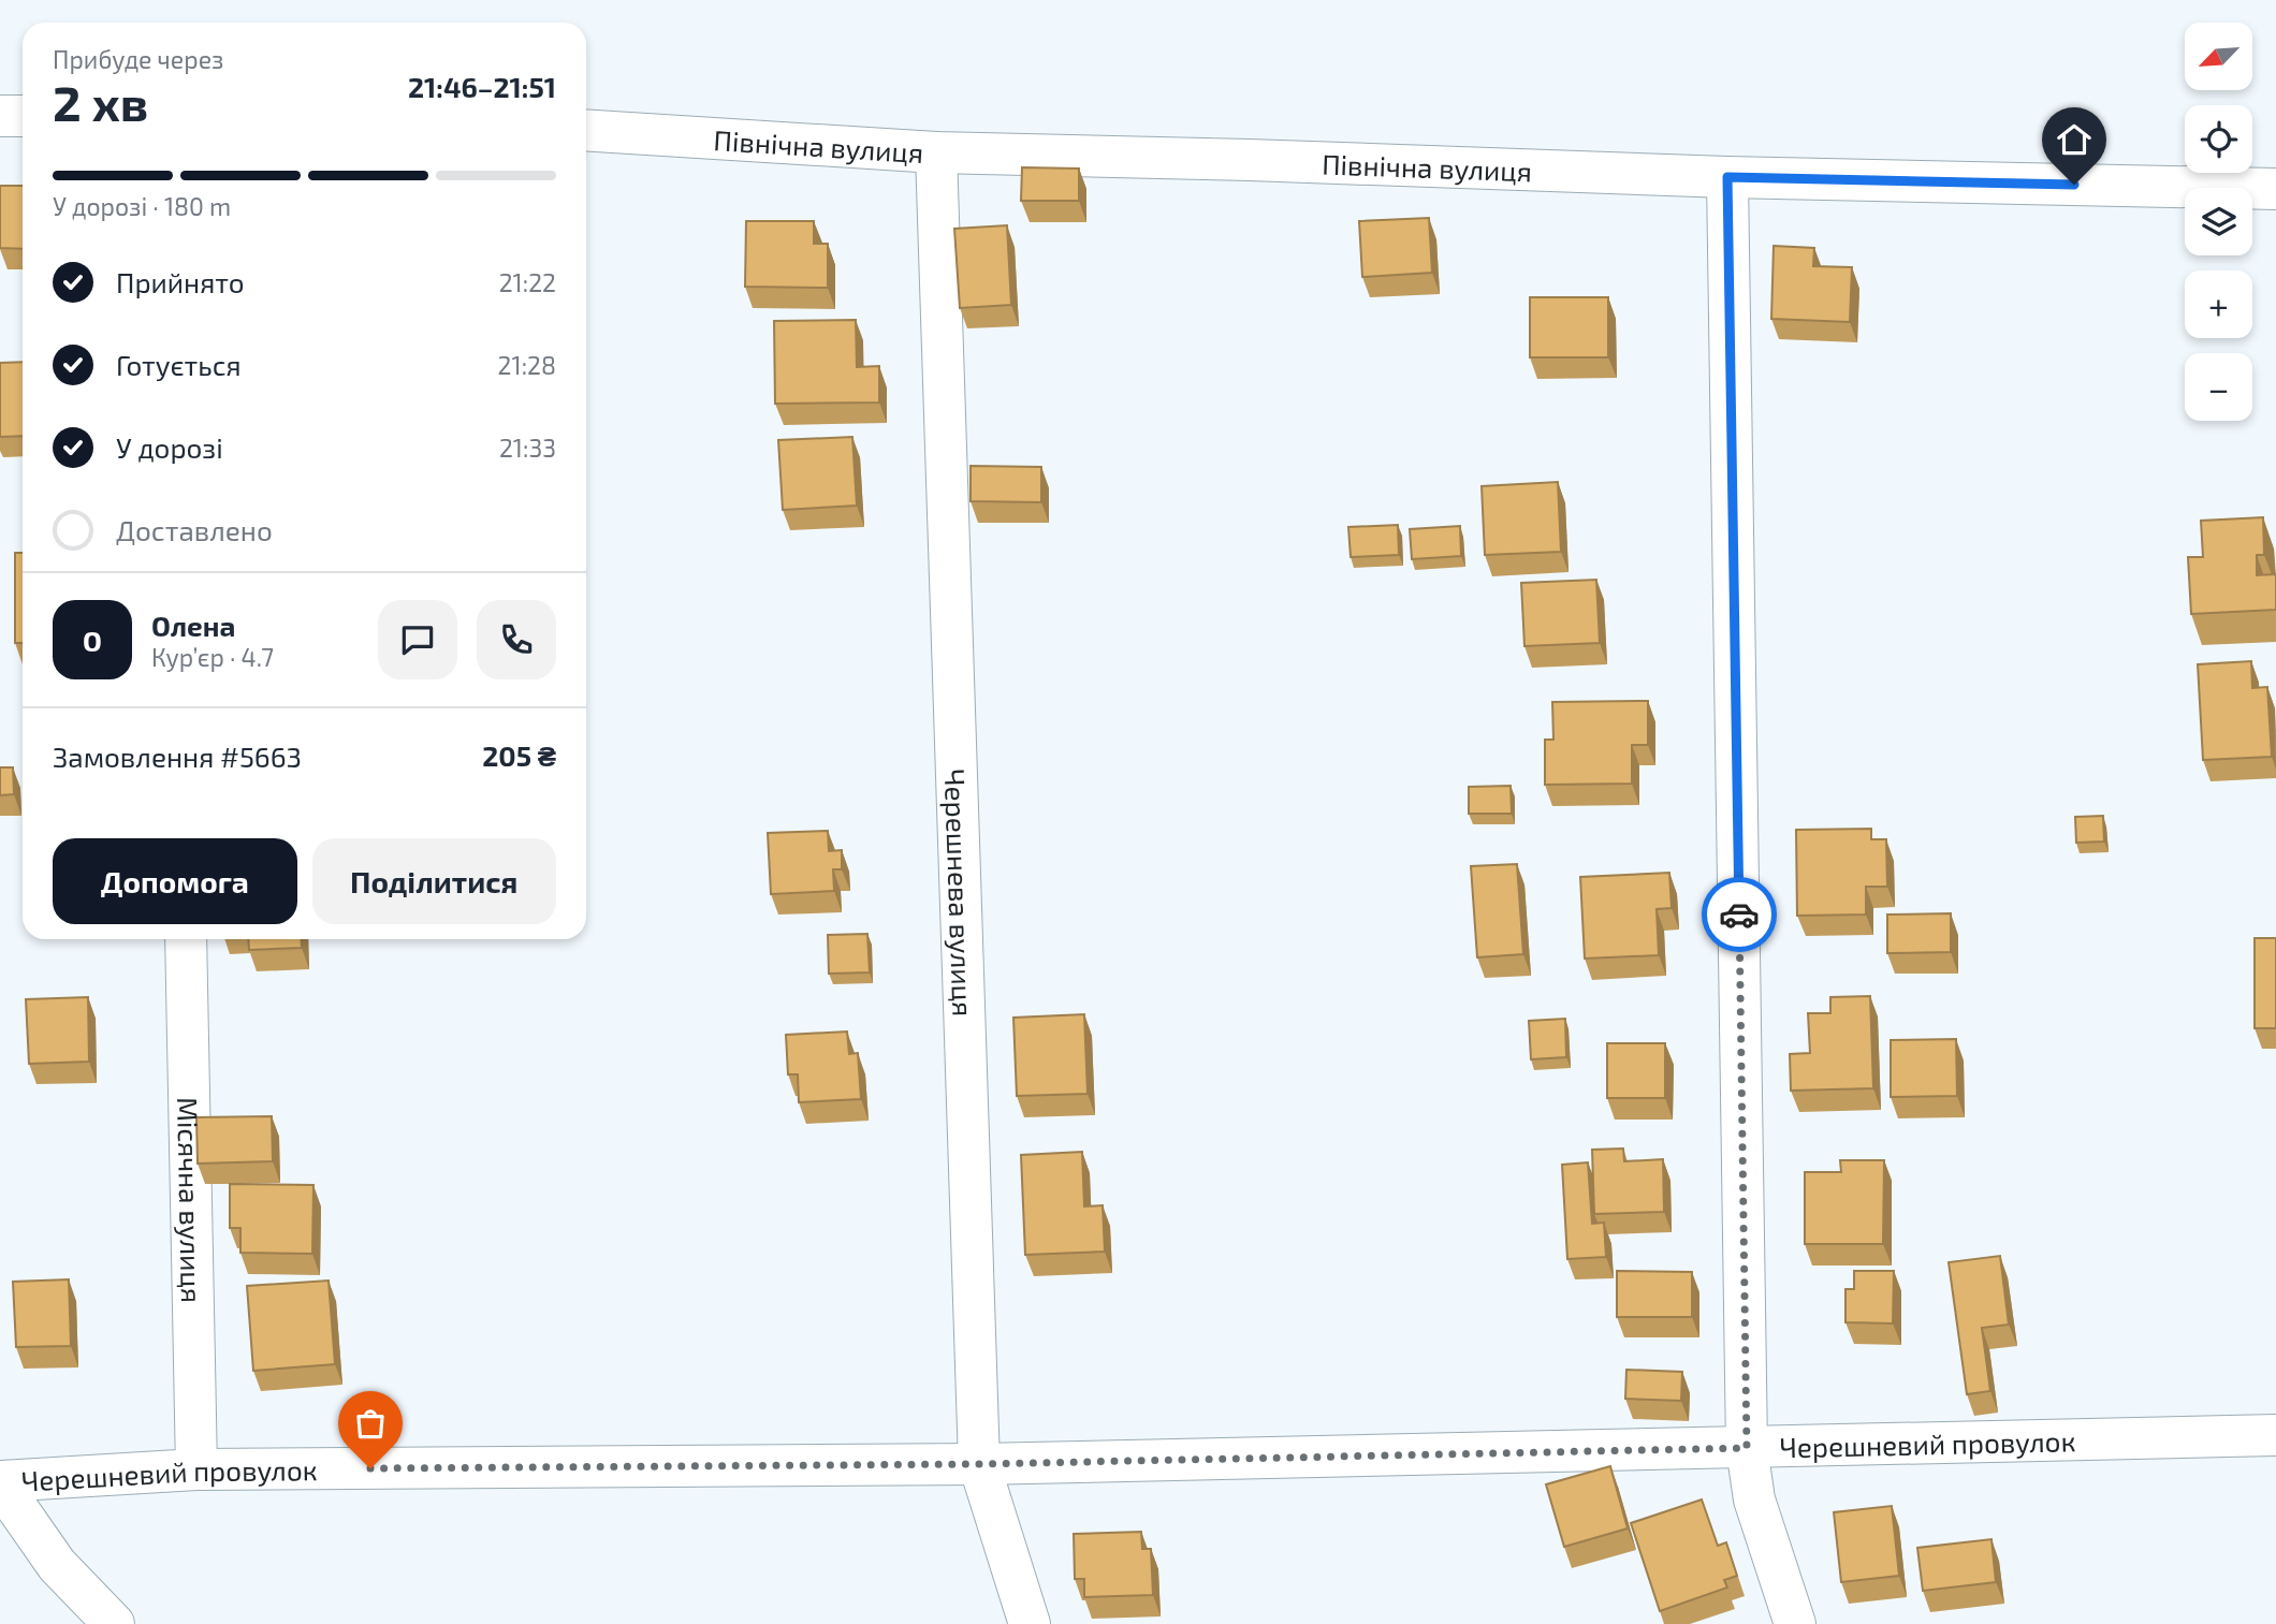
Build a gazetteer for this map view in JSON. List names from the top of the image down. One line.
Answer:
{"streets":{"street":["Північна вулиця","Черешнева вулиця","Місячна вулиця","Черешневий провулок"]},"crossings":[["Північна вулиця","Черешнева вулиця"],["Черешнева вулиця","Черешневий провулок"],["Місячна вулиця","Черешневий провулок"]],"north":"bottom left","page":{"map_buttons":["+","−"],"heading":["2 хв","Прибуде через","21:46–21:51"],"panel":["Олена","Кур’єр · 4.7","Замовлення #5663","205 ₴"],"bar":"У дорозі · 180 m","list":[["Прийнято","21:22"],["Готується","21:28"],["У дорозі","21:33"],"Доставлено"],"round":"О","buttons":["Допомога","Поділитися"]}}
